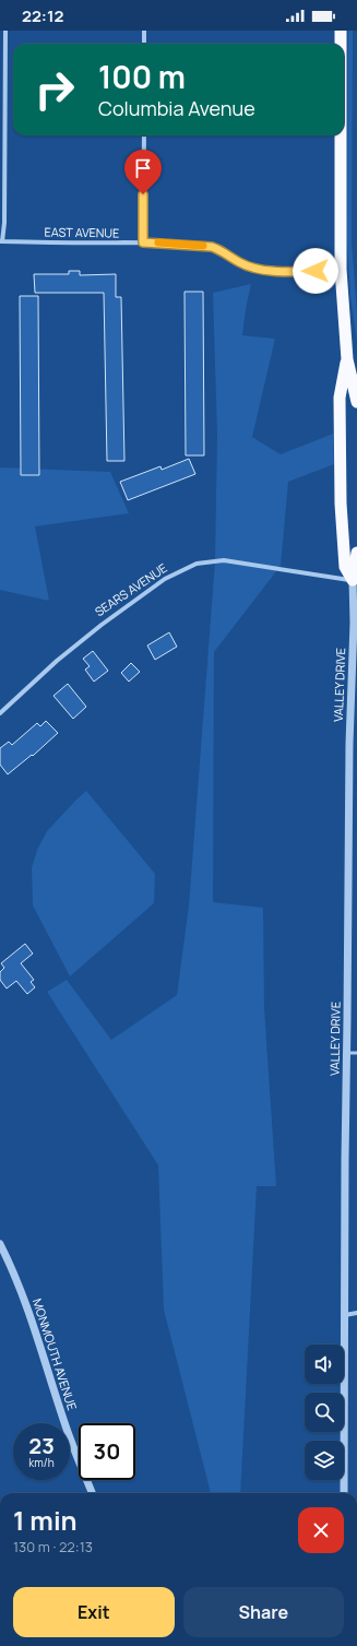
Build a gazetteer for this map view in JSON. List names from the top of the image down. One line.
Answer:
{"streets":{"street":["EAST AVENUE","SEARS AVENUE","VALLEY DRIVE","MONMOUTH AVENUE"]},"crossings":[["SEARS AVENUE","VALLEY DRIVE"]],"page":{"status":"22:12","turn":["100 m","Columbia Avenue"],"speed":"23 km/h","limit":"30","heading":["1 min","130 m · 22:13"],"buttons":["Exit","Share"]}}
